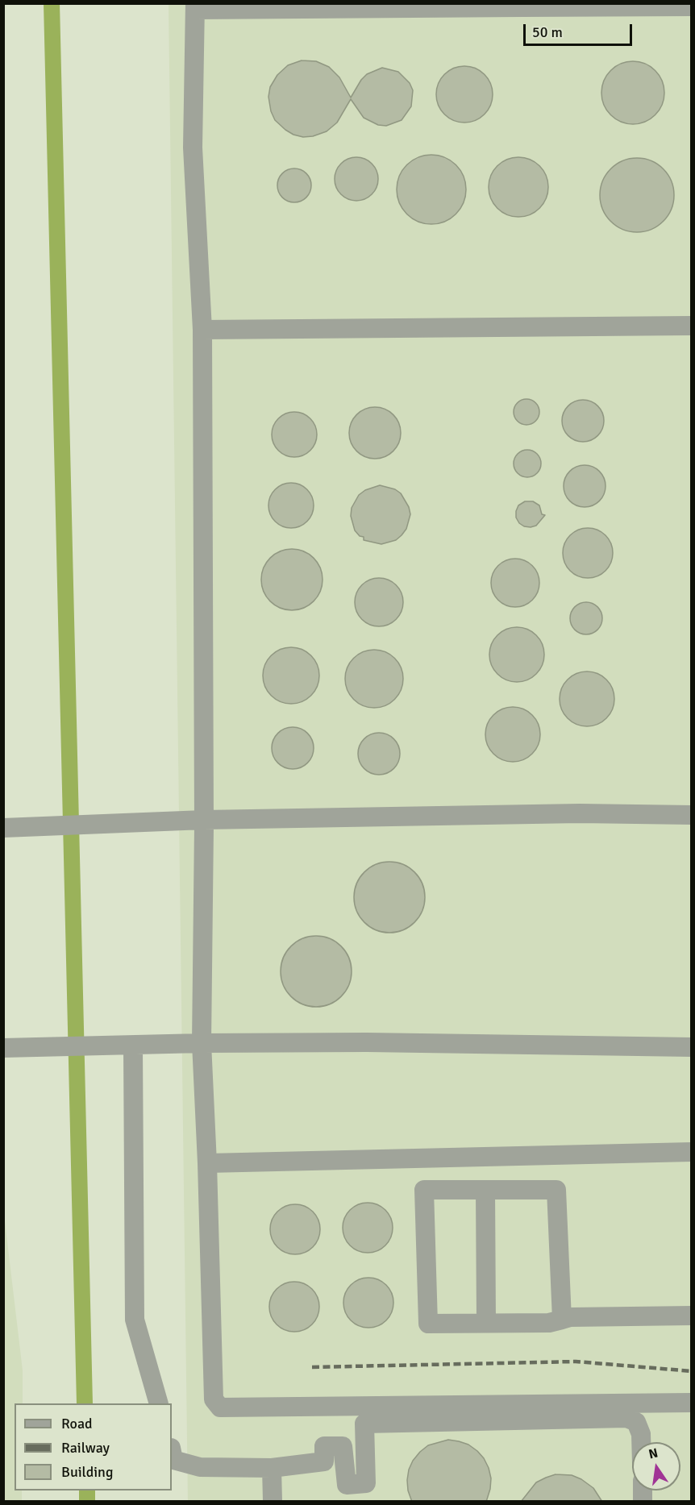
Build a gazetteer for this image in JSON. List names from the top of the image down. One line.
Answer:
{"legend":["Road","Railway","Building"],"scale_bar":"50 m","north":"top"}
